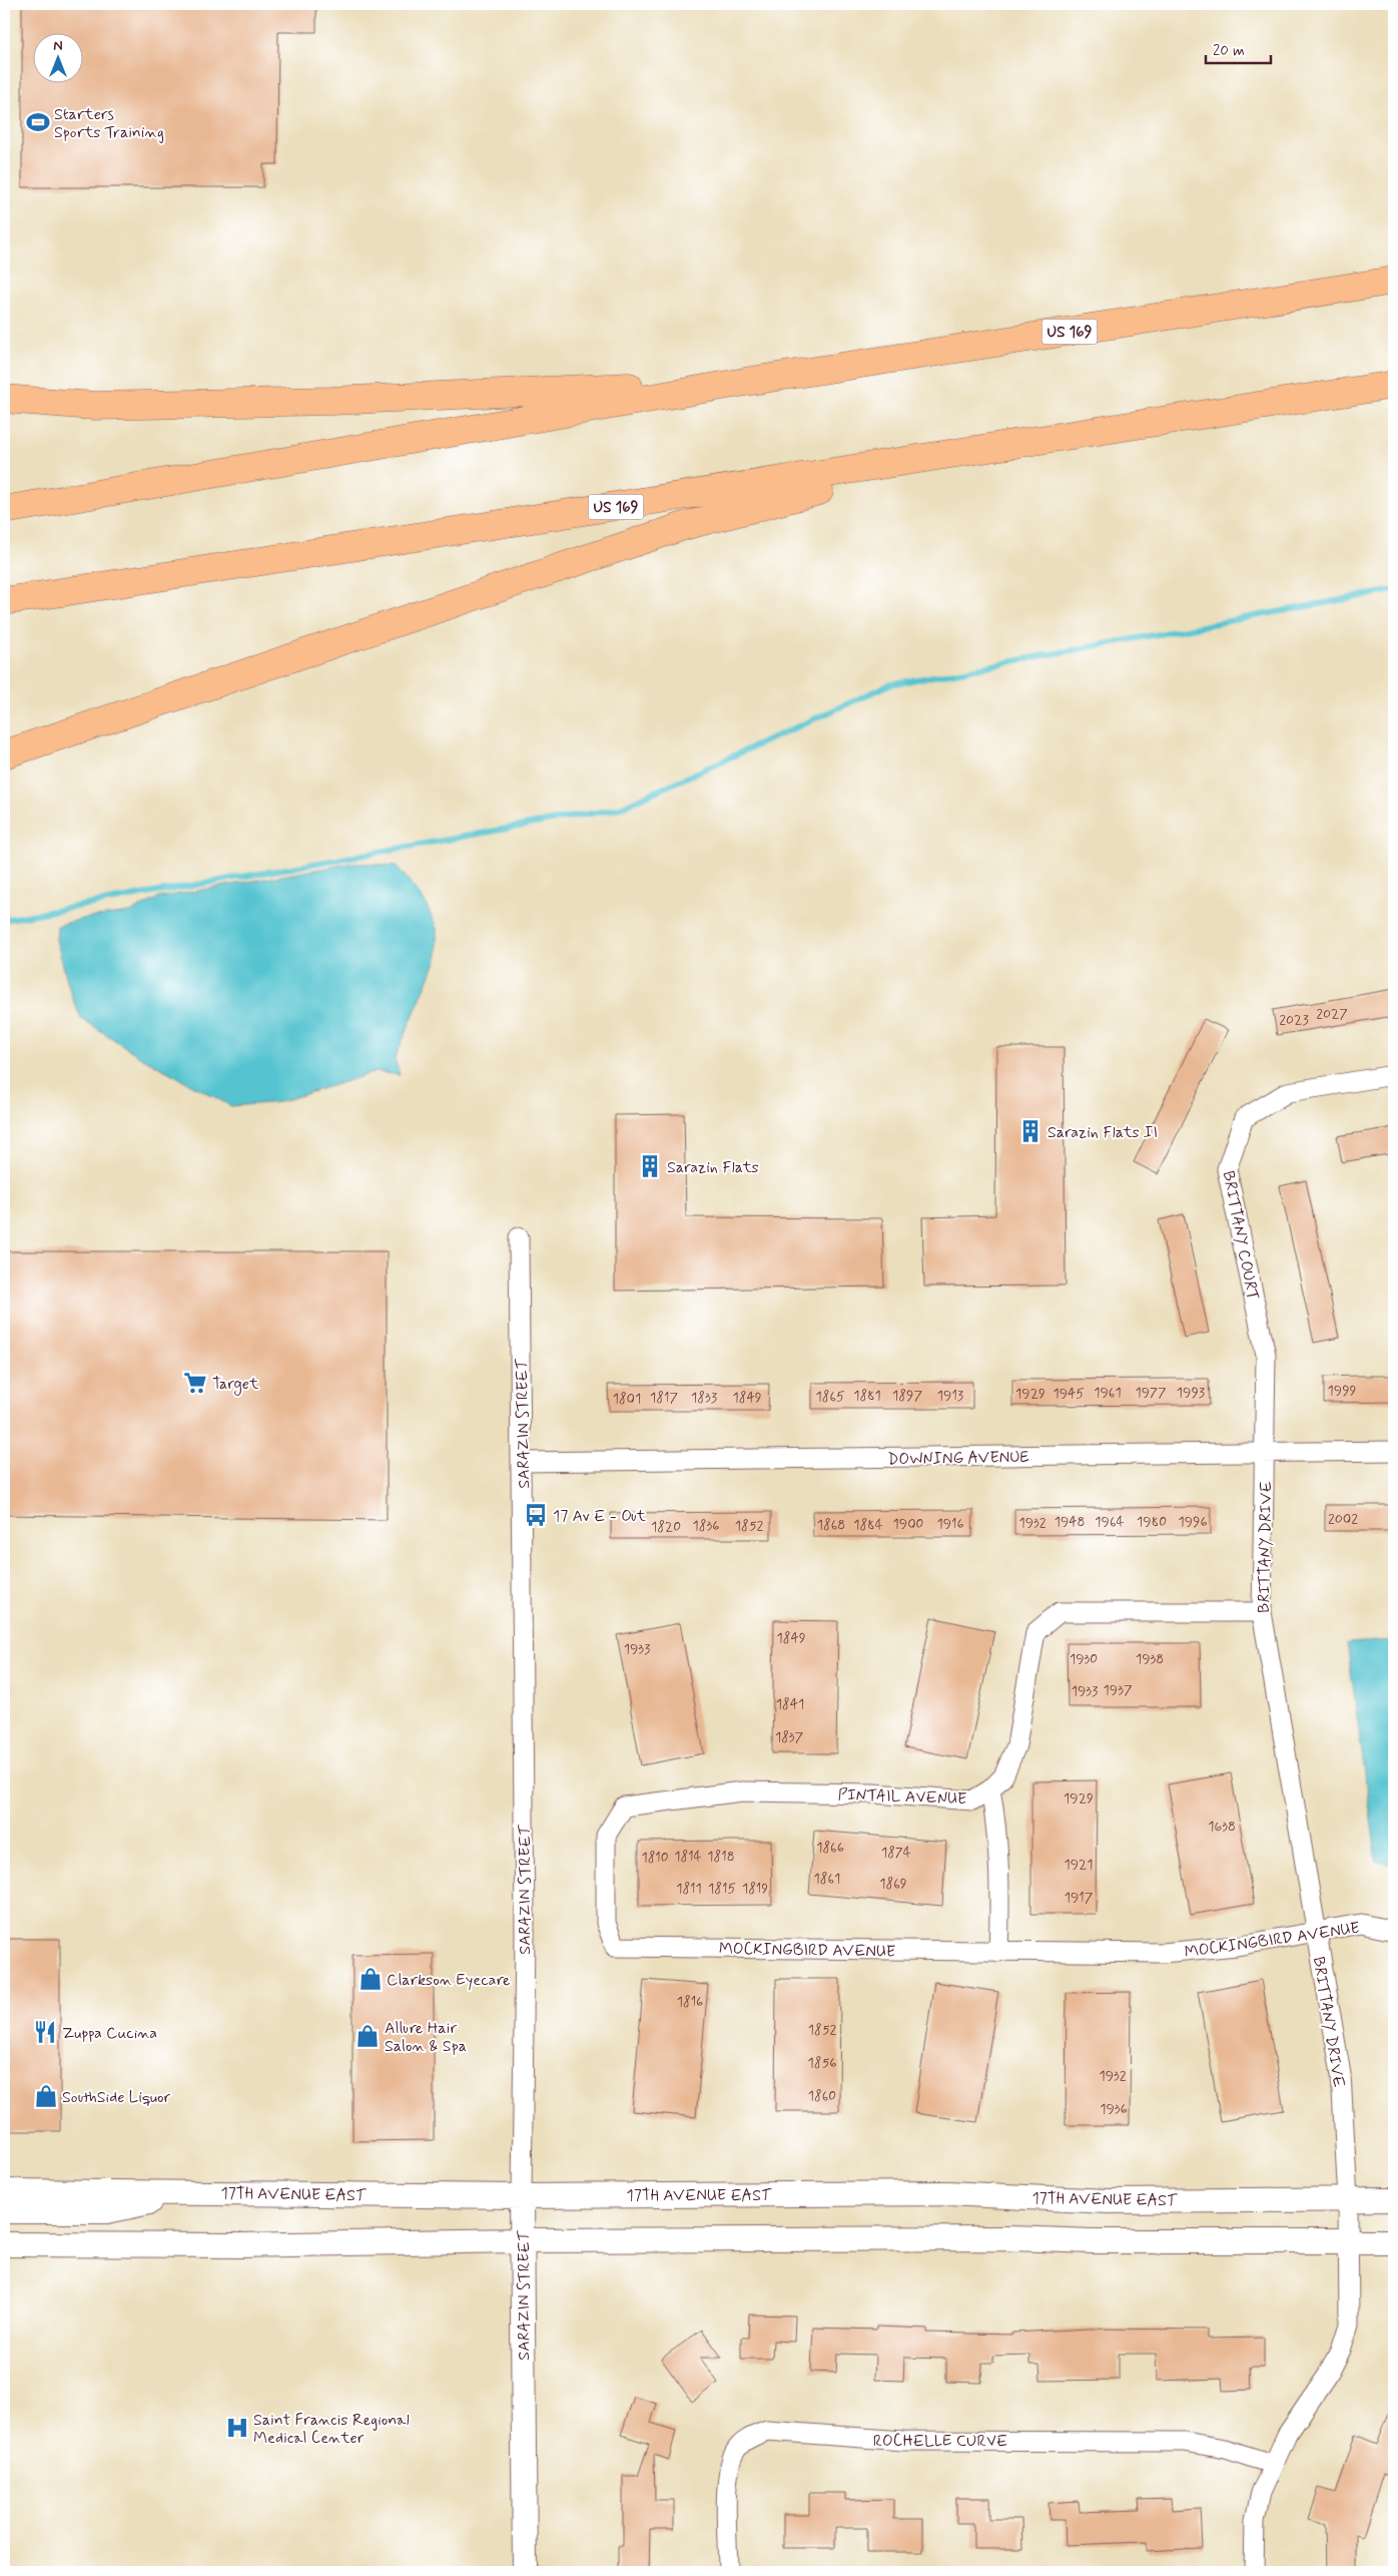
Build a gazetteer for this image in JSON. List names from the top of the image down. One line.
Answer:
{"streets":{"highway":["US 169"],"street":["BRITTANY COURT","SARAZIN STREET","DOWNING AVENUE","BRITTANY DRIVE","PINTAIL AVENUE","MOCKINGBIRD AVENUE","17TH AVENUE EAST","ROCHELLE CURVE"]},"crossings":[["BRITTANY COURT","DOWNING AVENUE"],["BRITTANY COURT","BRITTANY DRIVE"],["SARAZIN STREET","DOWNING AVENUE"],["SARAZIN STREET","17TH AVENUE EAST"],["DOWNING AVENUE","BRITTANY DRIVE"],["BRITTANY DRIVE","PINTAIL AVENUE"],["BRITTANY DRIVE","MOCKINGBIRD AVENUE"],["BRITTANY DRIVE","17TH AVENUE EAST"],["BRITTANY DRIVE","ROCHELLE CURVE"],["PINTAIL AVENUE","MOCKINGBIRD AVENUE"]],"places":{"sports":["Starters Sports Training"],"building":["Sarazin Flats II","Sarazin Flats"],"supermarket":["Target"],"bus stop":["17 Av E - Out"],"shop":["Clarkson Eyecare","Allure Hair Salon & Spa","SouthSide Liquor"],"restaurant":["Zuppa Cucina"],"hospital":["Saint Francis Regional Medical Center"]},"house_numbers":["2027","2023","1999","1961","1977","1993","1929","1945","1881","1897","1913","1865","1817","1833","1849","1801","2002","1948","1964","1980","1996","1932","1900","1916","1868","1884","1836","1852","1820","1849","1933","1930","1938","1937","1933","1841","1837","1929","1638","1866","1874","1814","1818","1810","1921","1861","1869","1811","1815","1819","1917","1816","1852","1856","1932","1860","1936"],"scale_bar":"20 m","north":"top"}
